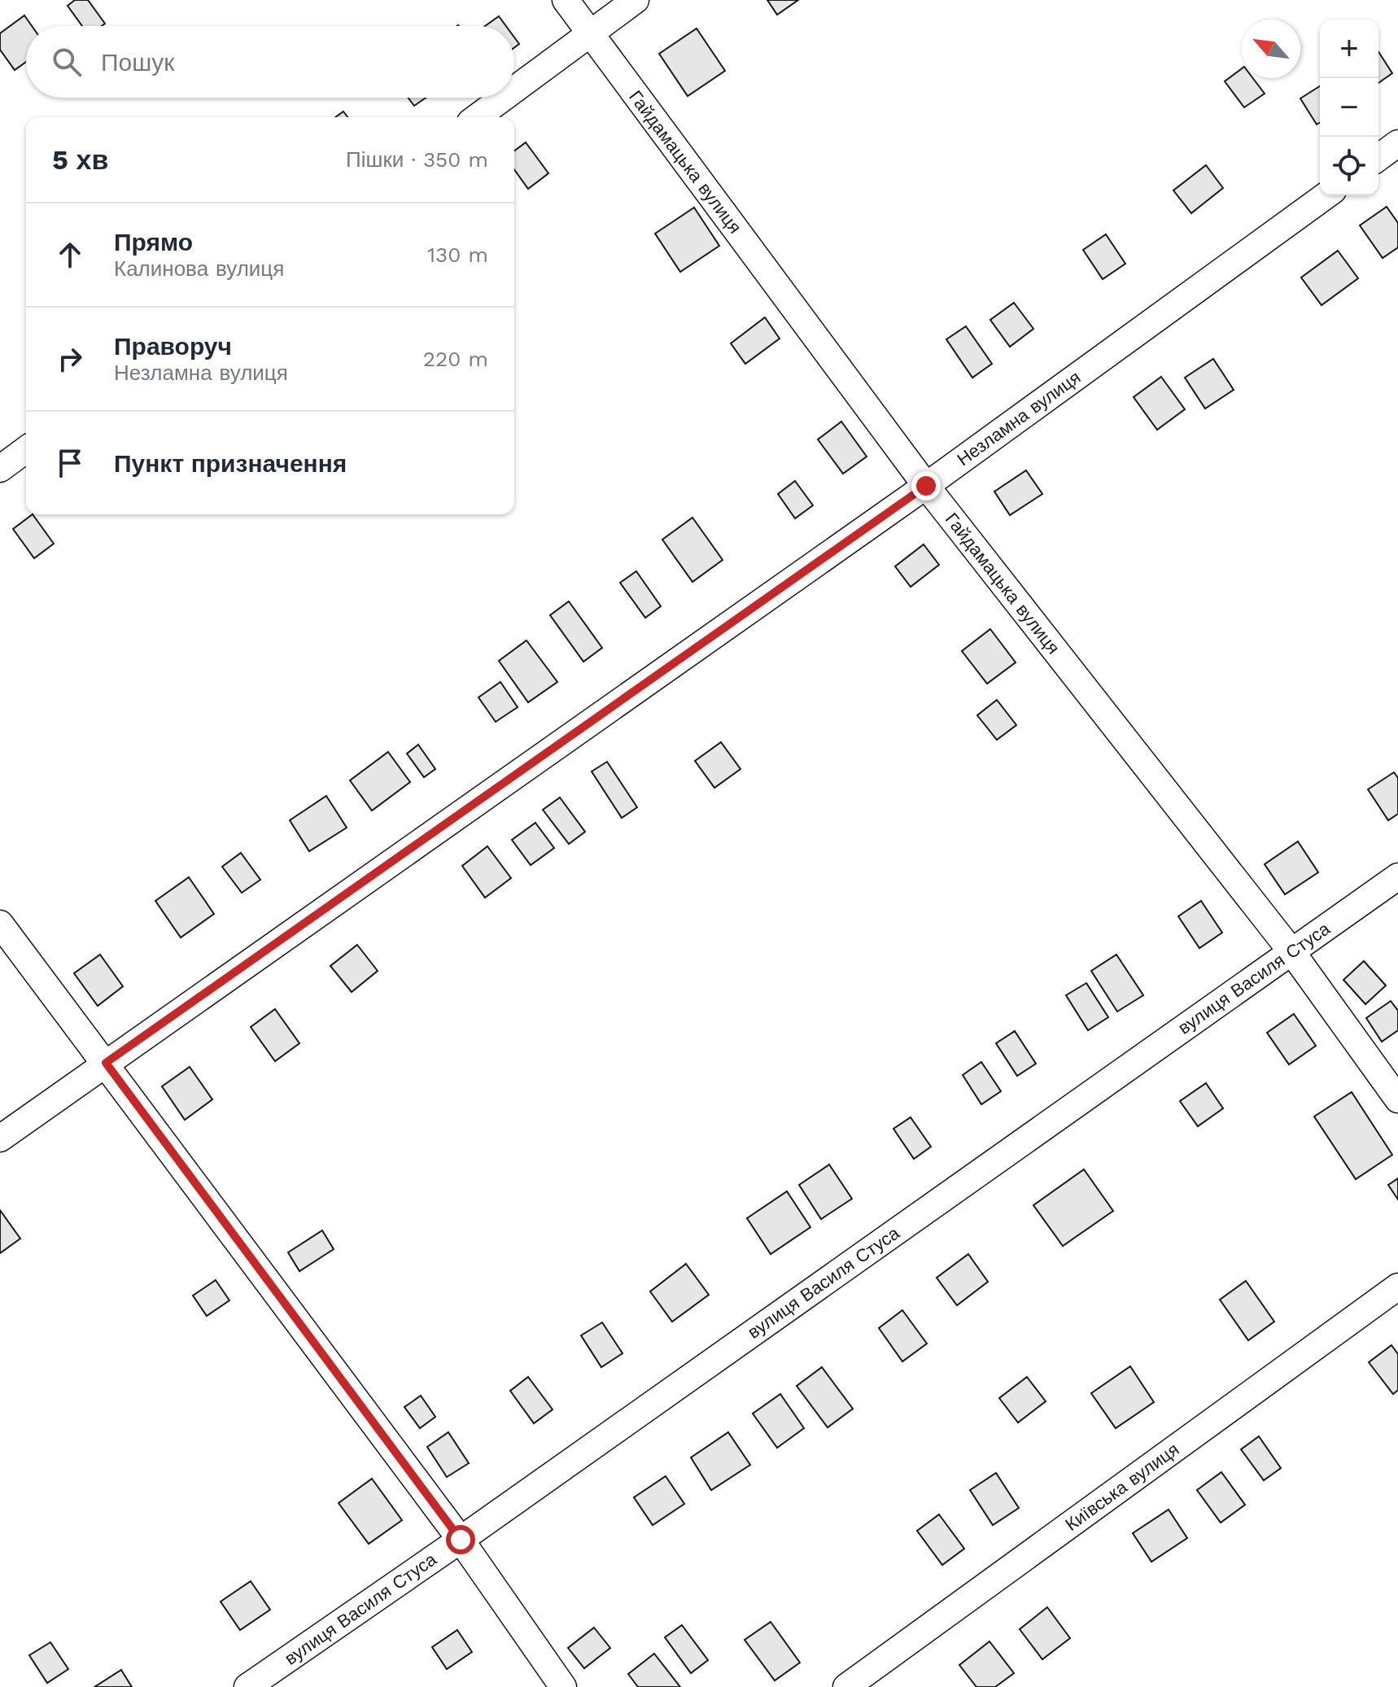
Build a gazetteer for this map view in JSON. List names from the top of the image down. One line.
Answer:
{"streets":{"street":["Гайдамацька вулиця","Незламна вулиця","вулиця Василя Стуса","Київська вулиця"]},"crossings":[["Гайдамацька вулиця","Незламна вулиця"],["Гайдамацька вулиця","вулиця Василя Стуса"]],"north":"top left","page":{"map_buttons":["+","−"],"search":"Пошук","heading":["5 хв","Пішки · 350 m"],"list":[["Прямо","Калинова вулиця","130 m"],["Праворуч","Незламна вулиця","220 m"],"Пункт призначення"]}}
